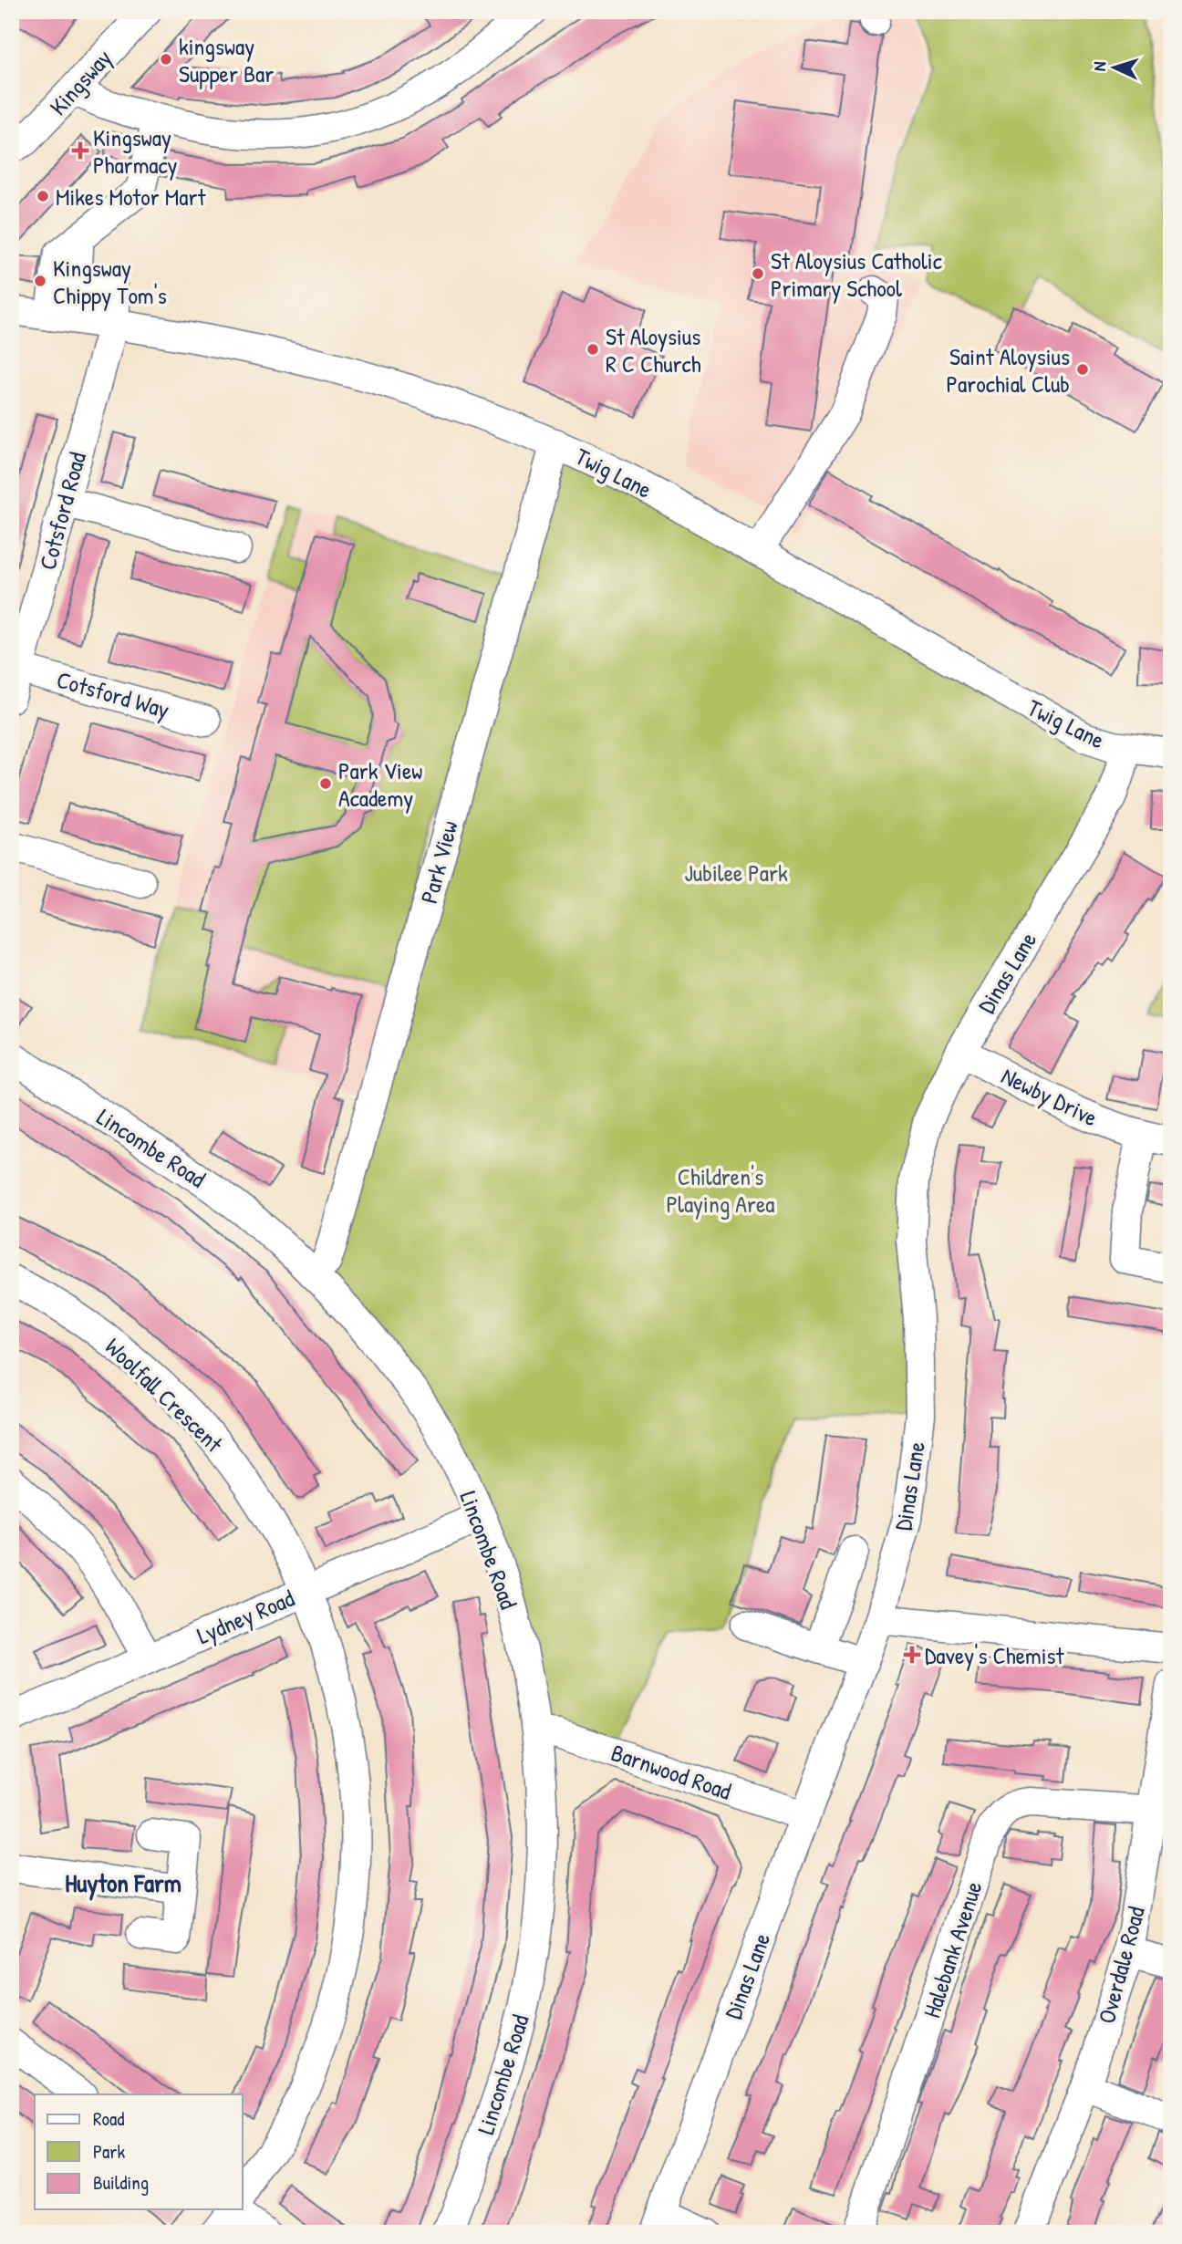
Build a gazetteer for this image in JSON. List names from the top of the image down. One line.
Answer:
{"streets":{"street":["Kingsway","Twig Lane","Cotsford Road","Cotsford Way","Park View","Dinas Lane","Newby Drive","Lincombe Road","Woolfall Crescent","Lydney Road","Barnwood Road","Halebank Avenue","Overdale Road"]},"crossings":[["Twig Lane","Cotsford Road"],["Twig Lane","Park View"],["Twig Lane","Dinas Lane"],["Cotsford Road","Cotsford Way"],["Park View","Lincombe Road"],["Dinas Lane","Newby Drive"],["Dinas Lane","Barnwood Road"],["Lincombe Road","Lydney Road"],["Lincombe Road","Barnwood Road"],["Woolfall Crescent","Lydney Road"],["Halebank Avenue","Overdale Road"]],"districts":["Huyton Farm"],"parks":["Jubilee Park","Children's Playing Area"],"places":{"other":["kingsway Supper Bar","Mikes Motor Mart","St Aloysius Catholic Primary School","Kingsway Chippy Tom's","St Aloysius R C Church","Saint Aloysius Parochial Club","Park View Academy"],"health":["Kingsway Pharmacy","Davey's Chemist"]},"legend":["Road","Park","Building"],"north":"left"}
